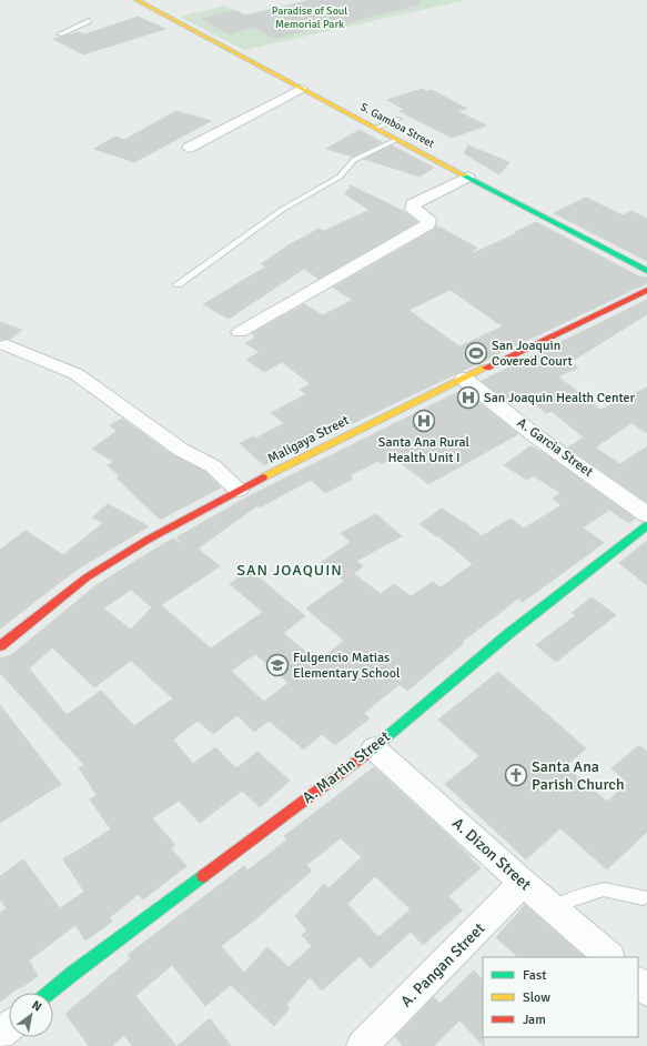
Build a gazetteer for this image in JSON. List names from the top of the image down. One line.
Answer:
{"streets":{"street":["S. Gamboa Street","Maligaya Street","A. Garcia Street","A. Martin Street","A. Dizon Street","A. Pangan Street"]},"crossings":[["Maligaya Street","A. Garcia Street"],["A. Martin Street","A. Dizon Street"],["A. Dizon Street","A. Pangan Street"]],"districts":["SAN JOAQUIN"],"parks":["Paradise of Soul Memorial Park"],"places":{"sports":["San Joaquin Covered Court"],"hospital":["San Joaquin Health Center","Santa Ana Rural Health Unit I"],"school or university":["Fulgencio Matias Elementary School"],"church":["Santa Ana Parish Church"]},"legend":["Fast","Slow","Jam"],"north":"top right"}
